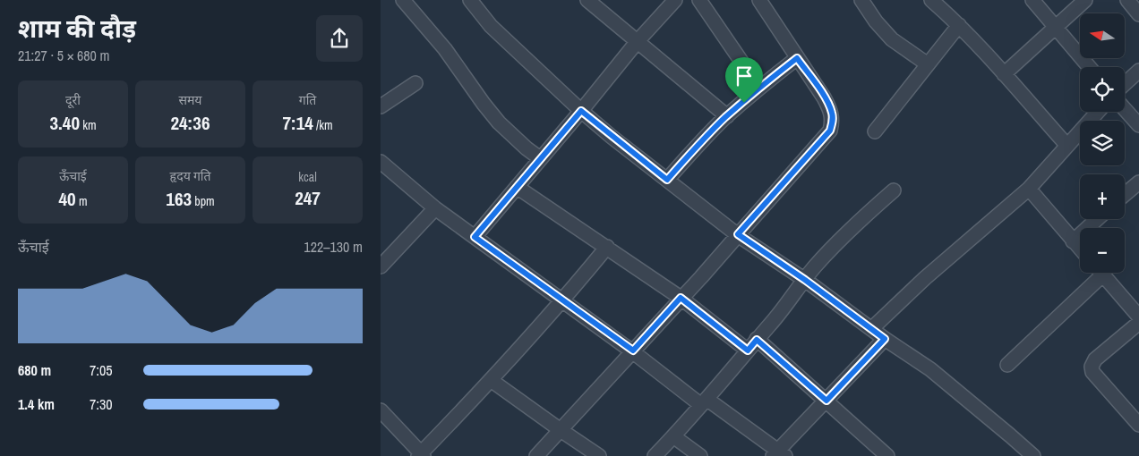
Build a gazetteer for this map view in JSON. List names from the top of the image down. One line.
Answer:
{"north":"left","page":{"heading":["शाम की दौड़","21:27 · 5 × 680 m"],"map_buttons":["+","−"],"stats":[["दूरी","3.40 km"],["समय","24:36"],["गति","7:14 /km"],["ऊँचाई","40 m"],["हृदय गति","163 bpm"],["kcal","247"]],"chart":["ऊँचाई","122–130 m"],"list":[{"name":"680 m","note":"7:05"},{"name":"1.4 km","note":"7:30"}]}}
